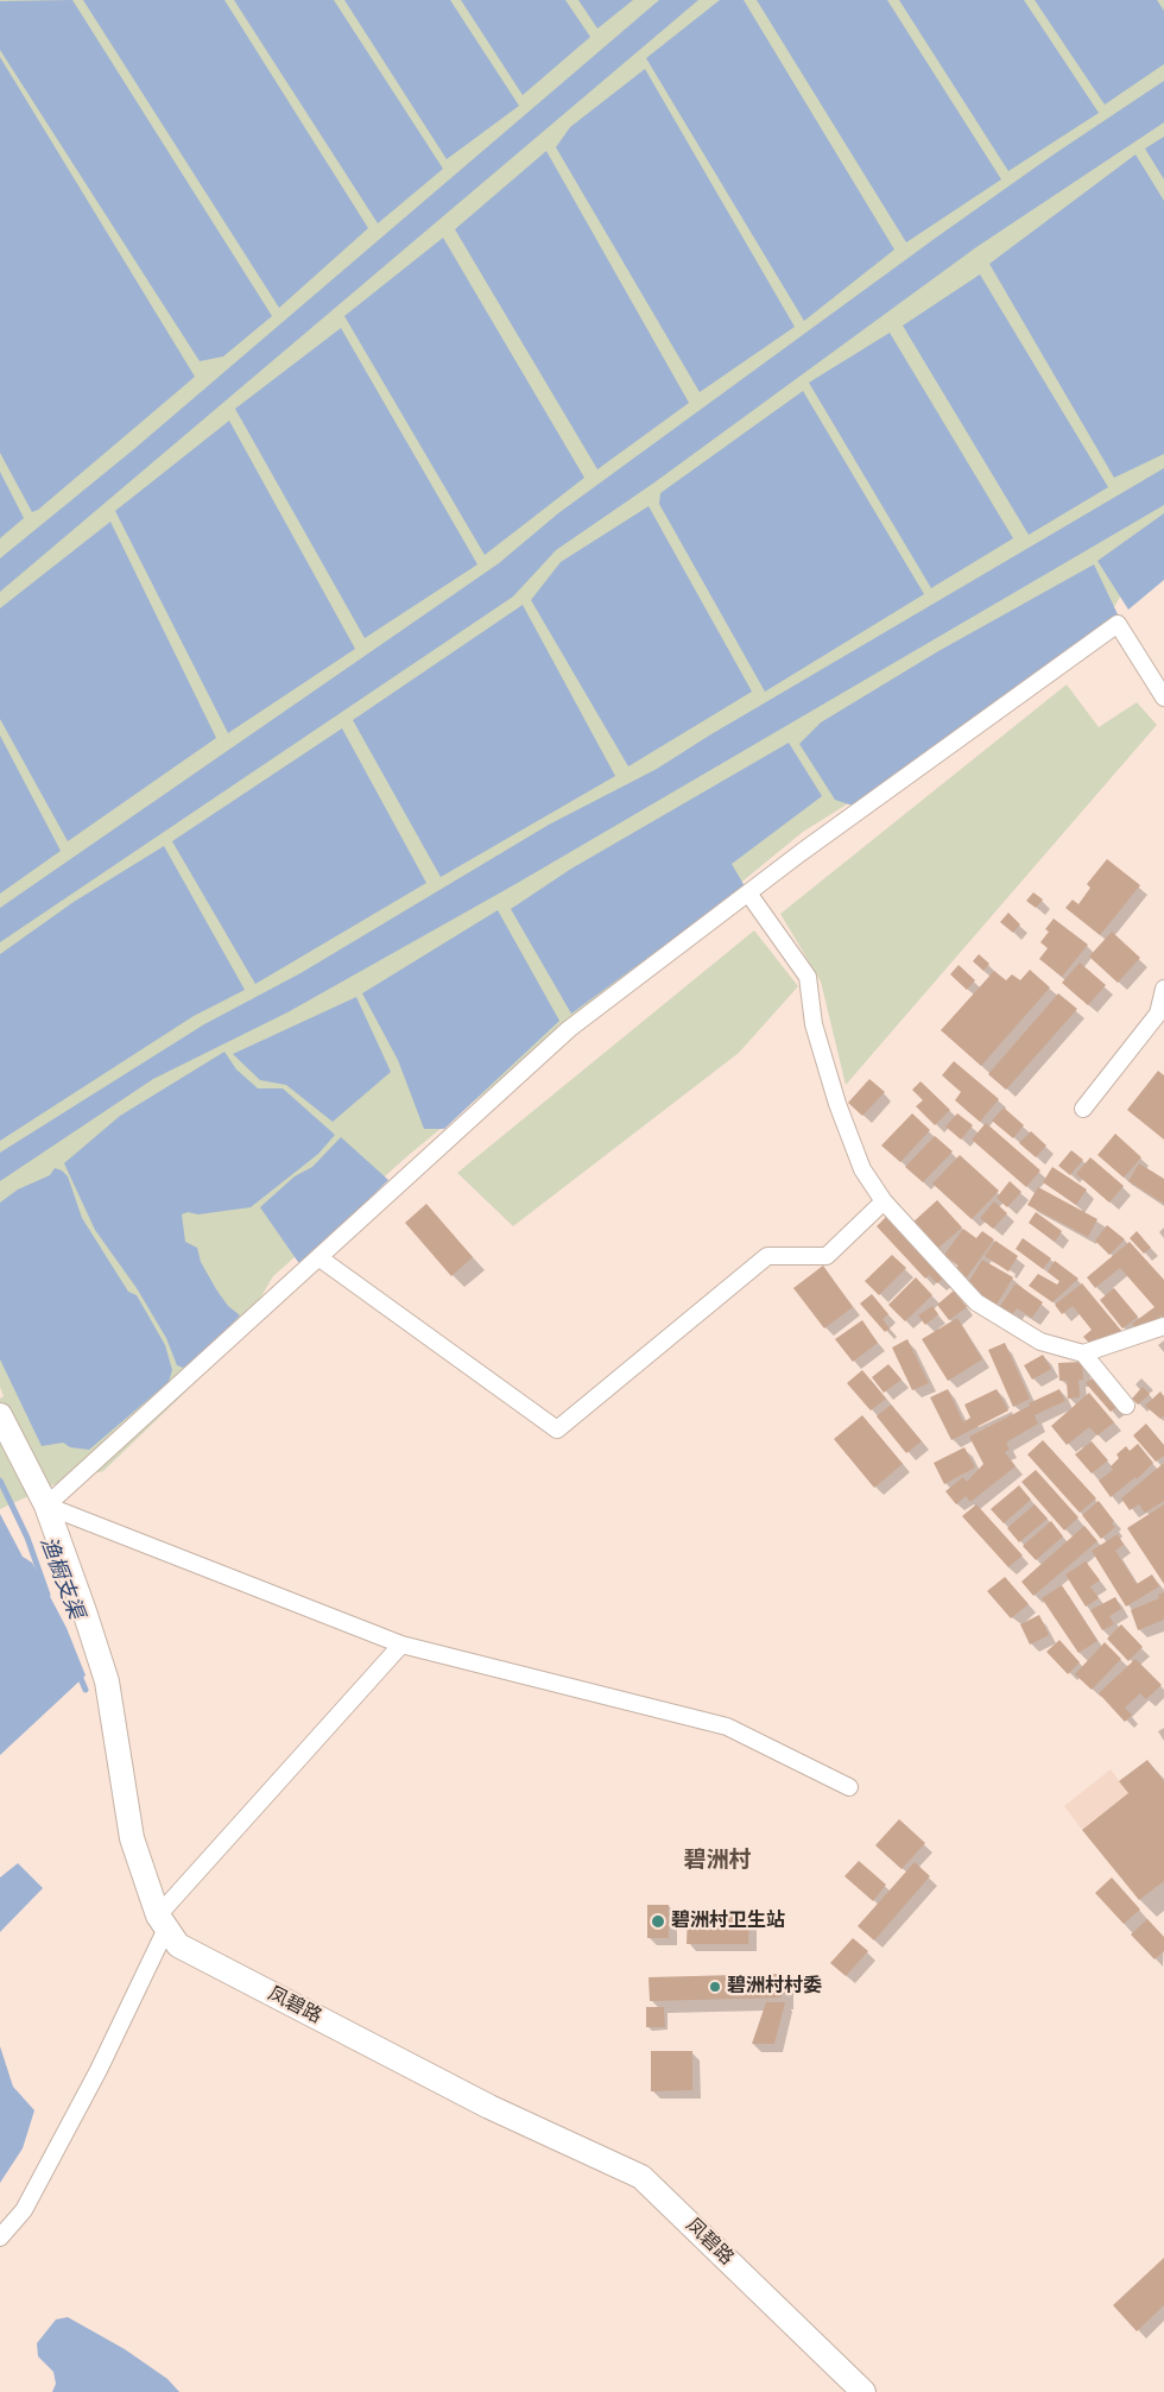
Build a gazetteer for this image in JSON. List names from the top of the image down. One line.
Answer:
{"streets":{"main road":["凤碧路"]},"districts":["碧洲村"],"water":["渔橱支渠"],"places":["碧洲村卫生站","碧洲村村委"]}
